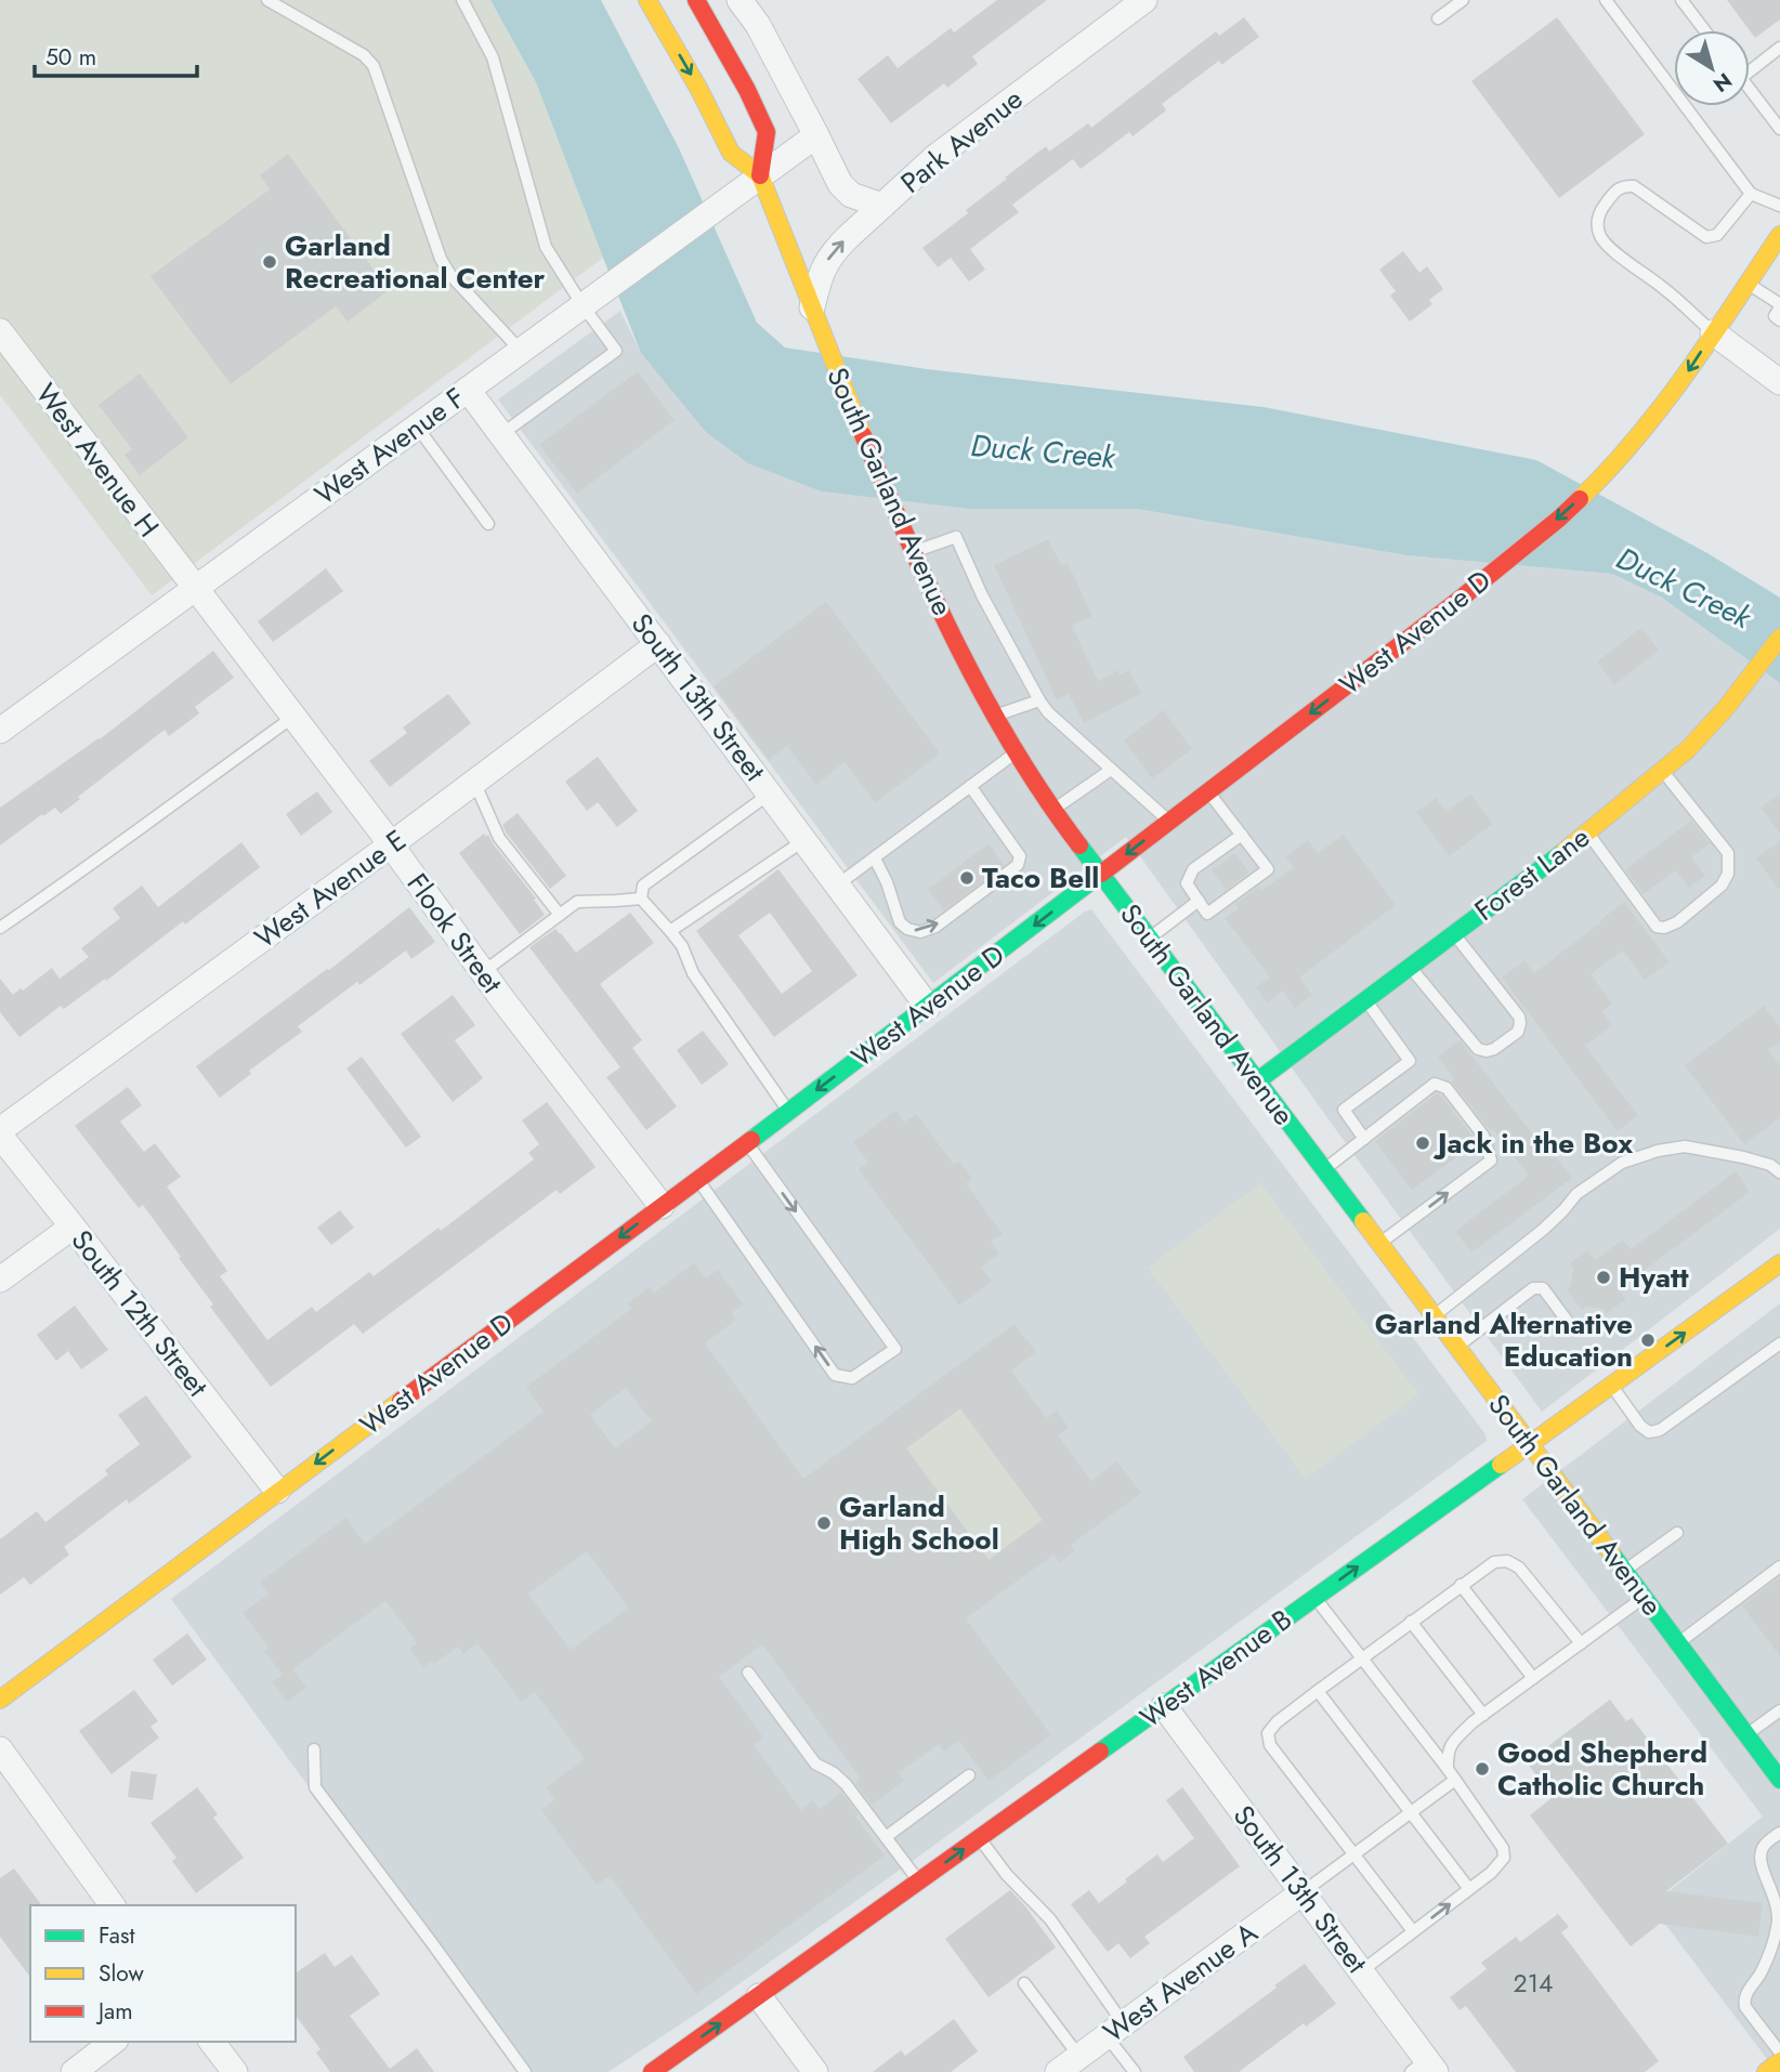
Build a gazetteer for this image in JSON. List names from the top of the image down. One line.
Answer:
{"streets":{"main road":["South Garland Avenue","West Avenue D","Forest Lane","West Avenue B"],"street":["Park Avenue","West Avenue F","West Avenue H","South 13th Street","West Avenue E","Flook Street","South 12th Street","West Avenue A"]},"crossings":[["Park Avenue","South Garland Avenue"],["West Avenue F","West Avenue H"],["West Avenue F","South Garland Avenue"],["West Avenue F","South 13th Street"],["West Avenue F","Flook Street"],["West Avenue H","Flook Street"],["South Garland Avenue","West Avenue D"],["South Garland Avenue","Forest Lane"],["South Garland Avenue","West Avenue B"],["West Avenue D","South 13th Street"],["West Avenue D","Flook Street"],["West Avenue D","South 12th Street"],["South 13th Street","West Avenue E"],["South 13th Street","West Avenue B"],["South 13th Street","West Avenue A"],["West Avenue E","Flook Street"],["West Avenue E","South 12th Street"]],"one_way":["West Avenue D","West Avenue B"],"water":["Duck Creek"],"places":["Garland Recreational Center","Taco Bell","Jack in the Box","Hyatt","Garland Alternative Education","Garland High School","Good Shepherd Catholic Church"],"house_numbers":["214"],"legend":["Fast","Slow","Jam"],"scale_bar":"50 m","north":"bottom right"}
